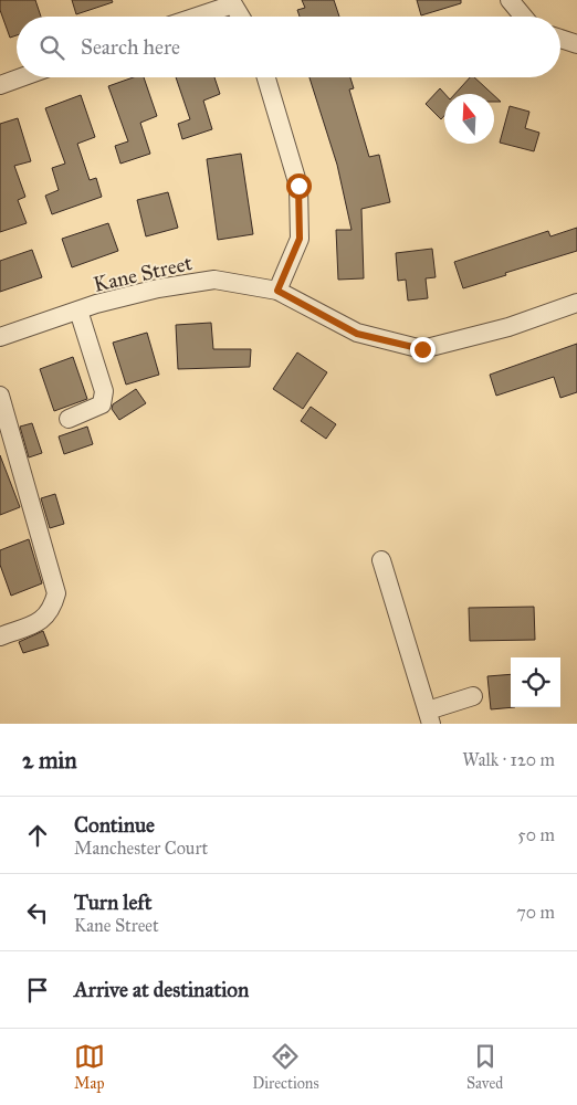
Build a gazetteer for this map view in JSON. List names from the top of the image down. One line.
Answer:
{"streets":{"street":["Kane Street"]},"north":"top","page":{"search":"Search here","heading":["2 min","Walk · 120 m"],"list":[["Continue","Manchester Court","50 m"],["Turn left","Kane Street","70 m"],"Arrive at destination"],"nav":["Map","Directions","Saved"]}}
